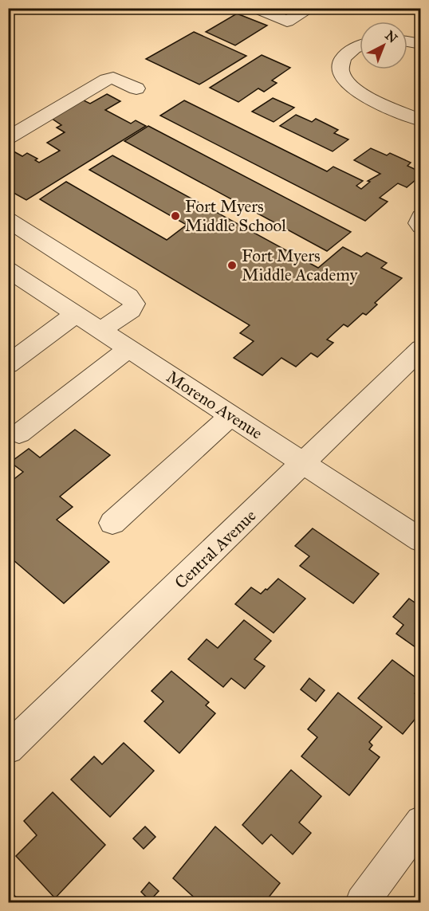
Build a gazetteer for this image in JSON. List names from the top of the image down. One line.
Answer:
{"streets":{"street":["Moreno Avenue","Central Avenue"]},"crossings":[["Moreno Avenue","Central Avenue"]],"places":["Fort Myers Middle School","Fort Myers Middle Academy"],"north":"top right"}
